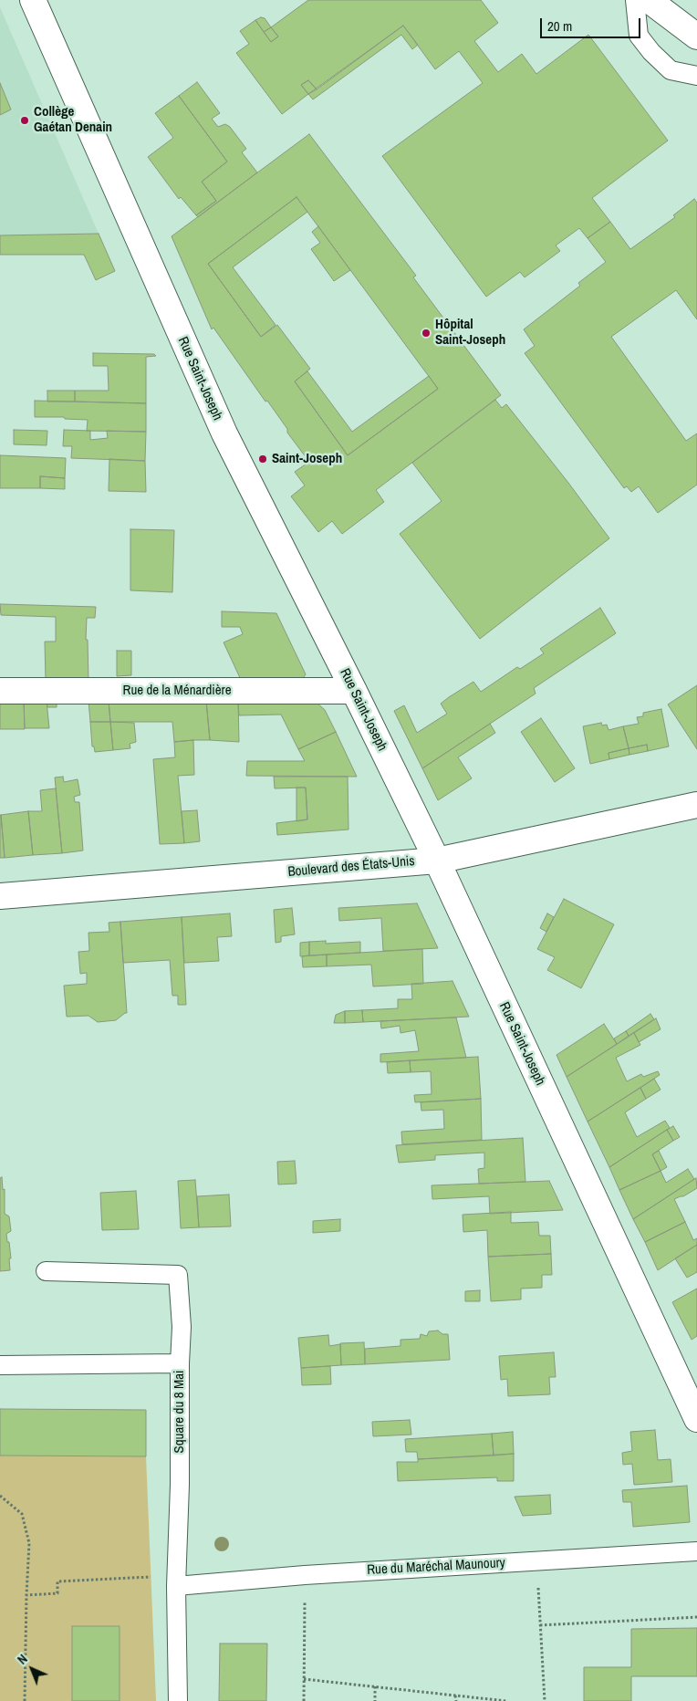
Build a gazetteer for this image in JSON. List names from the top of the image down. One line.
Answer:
{"streets":{"street":["Rue Saint-Joseph","Rue de la Ménardière","Boulevard des États-Unis"],"lane":["Square du 8 Mai","Rue du Maréchal Maunoury"]},"crossings":[["Rue Saint-Joseph","Rue de la Ménardière"],["Rue Saint-Joseph","Boulevard des États-Unis"],["Square du 8 Mai","Rue du Maréchal Maunoury"]],"places":["Collège Gaétan Denain","Hôpital Saint-Joseph","Saint-Joseph"],"scale_bar":"20 m","north":"top left"}
